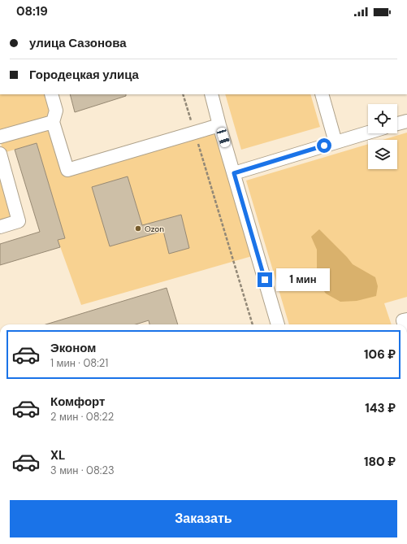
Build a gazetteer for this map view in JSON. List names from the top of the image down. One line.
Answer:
{"places":["Ozon"],"page":{"status":"08:19","banner":["улица Сазонова","Городецкая улица"],"bubble":"1 мин","list":[{"name":"Эконом","note":"1 мин · 08:21","value":"106 ₽"},{"name":"Комфорт","note":"2 мин · 08:22","value":"143 ₽"},{"name":"XL","note":"3 мин · 08:23","value":"180 ₽"}],"buttons":"Заказать"}}
